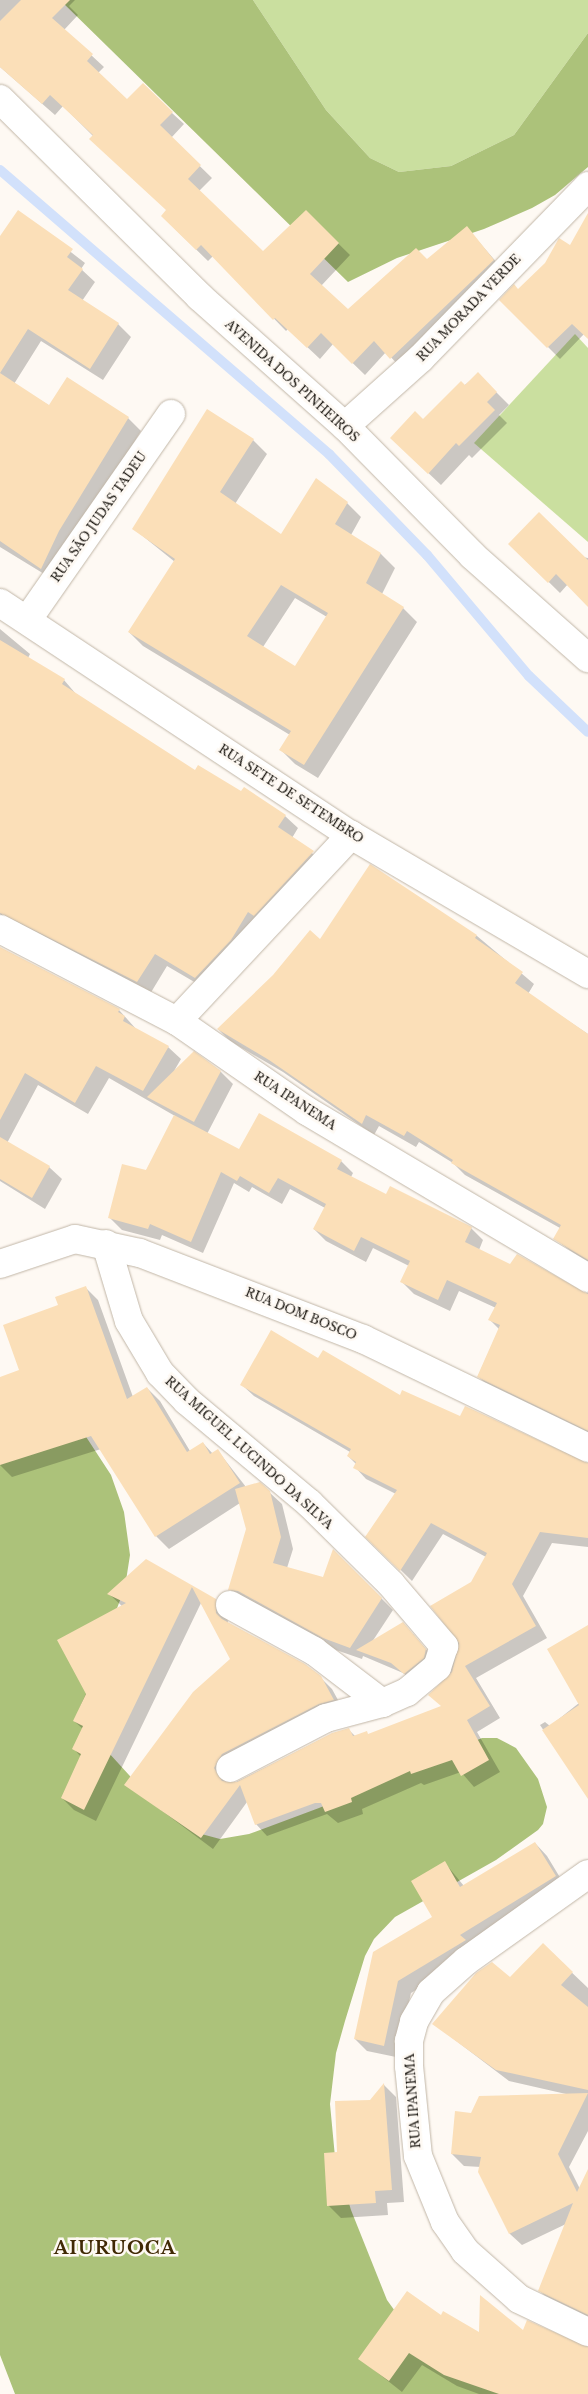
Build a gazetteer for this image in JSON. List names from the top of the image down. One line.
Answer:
{"streets":{"street":["RUA MORADA VERDE","AVENIDA DOS PINHEIROS","RUA SÃO JUDAS TADEU","RUA SETE DE SETEMBRO","RUA IPANEMA","RUA DOM BOSCO","RUA MIGUEL LUCINDO DA SILVA"]},"crossings":[["RUA MORADA VERDE","AVENIDA DOS PINHEIROS"],["RUA SÃO JUDAS TADEU","RUA SETE DE SETEMBRO"],["RUA DOM BOSCO","RUA MIGUEL LUCINDO DA SILVA"]],"districts":["AIURUOCA"]}
